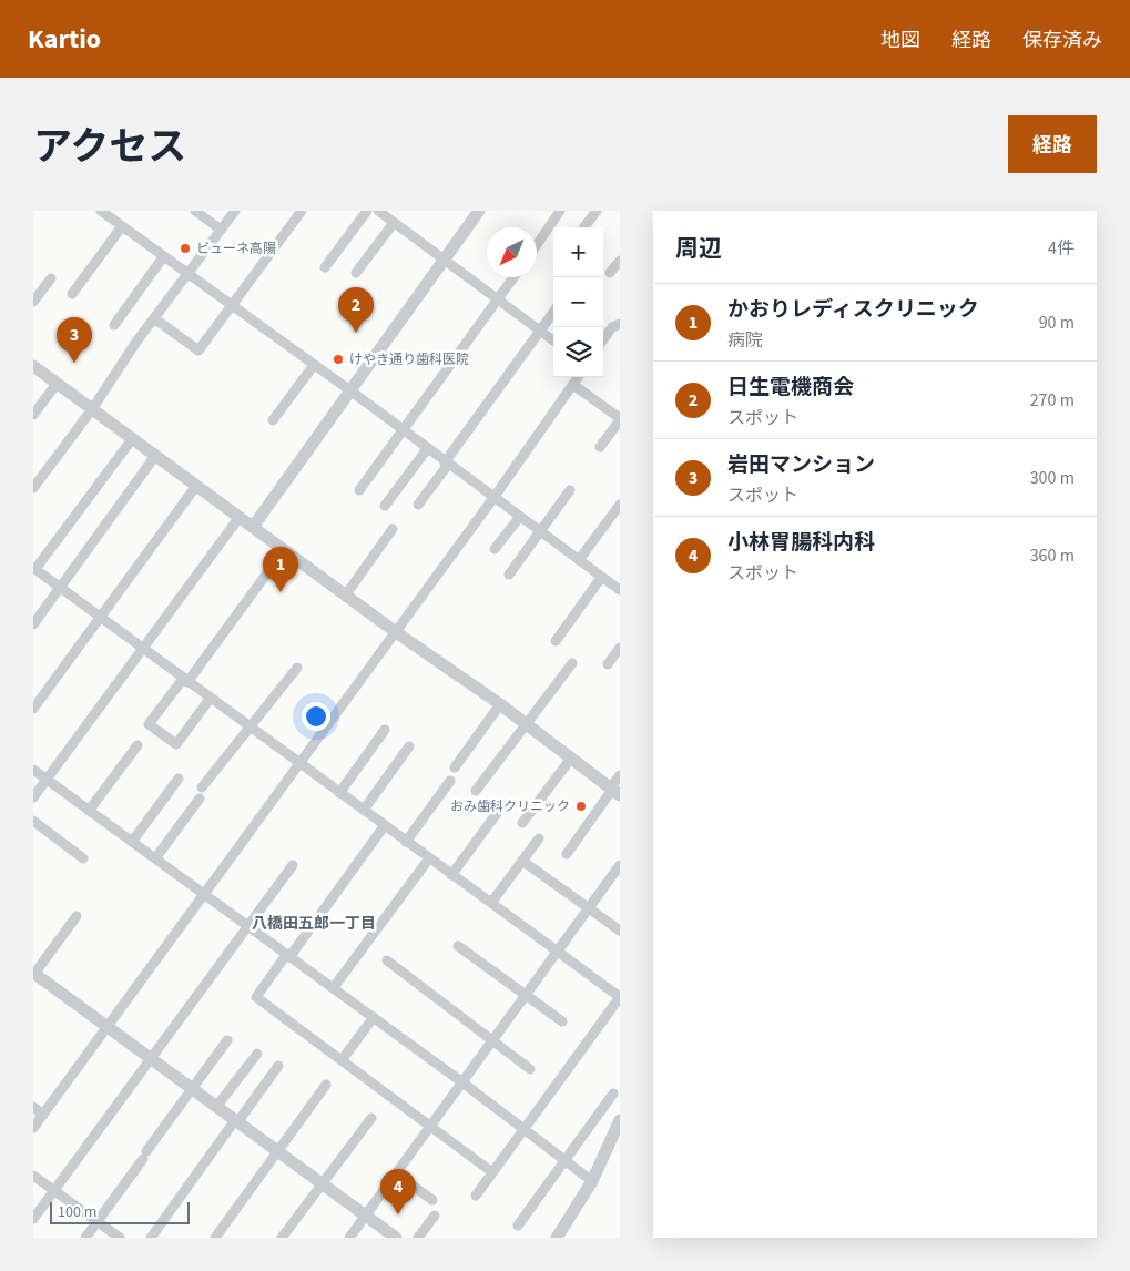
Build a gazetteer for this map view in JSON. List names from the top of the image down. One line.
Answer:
{"districts":["八橋田五郎一丁目"],"places":["ビューネ高陽","けやき通り歯科医院","おみ歯科クリニック"],"scale_bar":"100 m","north":"bottom left","page":{"header":"Kartio","nav":["地図","経路","保存済み"],"title":"アクセス","buttons":"経路","heading":["周辺","4件"],"map_buttons":["+","−"],"list":[{"mark":"1","name":"かおりレディスクリニック","note":"病院","value":"90 m"},{"mark":"2","name":"日生電機商会","note":"スポット","value":"270 m"},{"mark":"3","name":"岩田マンション","note":"スポット","value":"300 m"},{"mark":"4","name":"小林胃腸科内科","note":"スポット","value":"360 m"}],"pins":["2","3","1","4"],"scale":"100 m"}}
